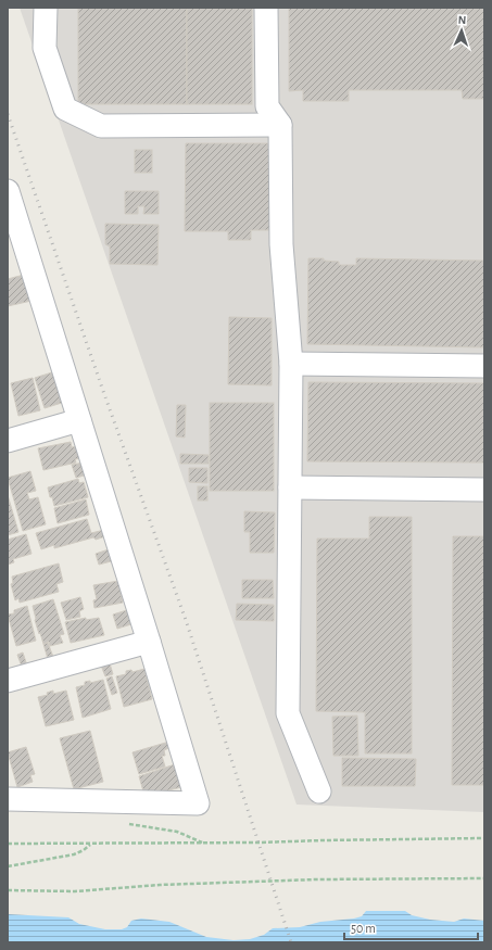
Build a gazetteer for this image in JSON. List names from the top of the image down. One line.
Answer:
{"scale_bar":"50 m","north":"top"}
